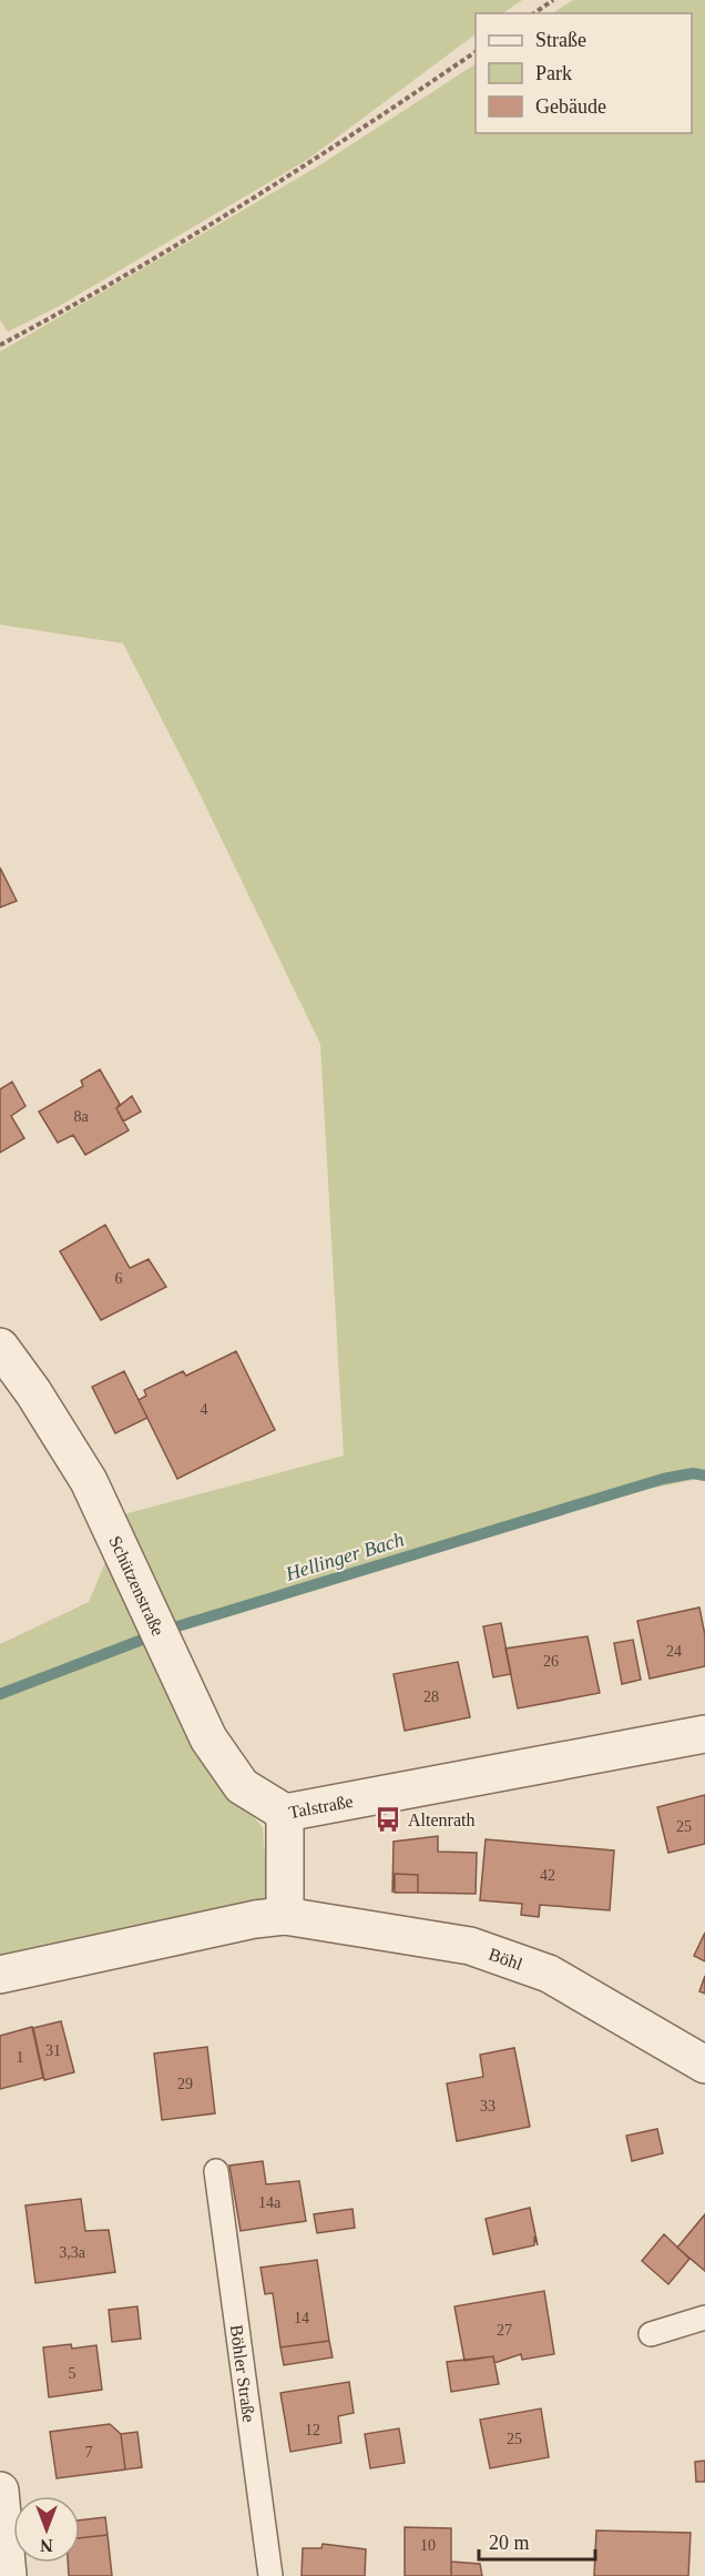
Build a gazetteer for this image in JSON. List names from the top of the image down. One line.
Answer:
{"streets":{"street":["Schützenstraße","Talstraße","Böhl"],"lane":["Böhler Straße"]},"crossings":[["Schützenstraße","Talstraße"],["Talstraße","Böhl"]],"water":["Hellinger Bach"],"places":{"bus stop":["Altenrath"]},"house_numbers":["8a","6","4","24","26","28","25","42","31","1","29","33","14a","3,3a","14","27","5","12","25","7","10"],"legend":["Straße","Park","Gebäude"],"scale_bar":"20 m","north":"bottom"}
